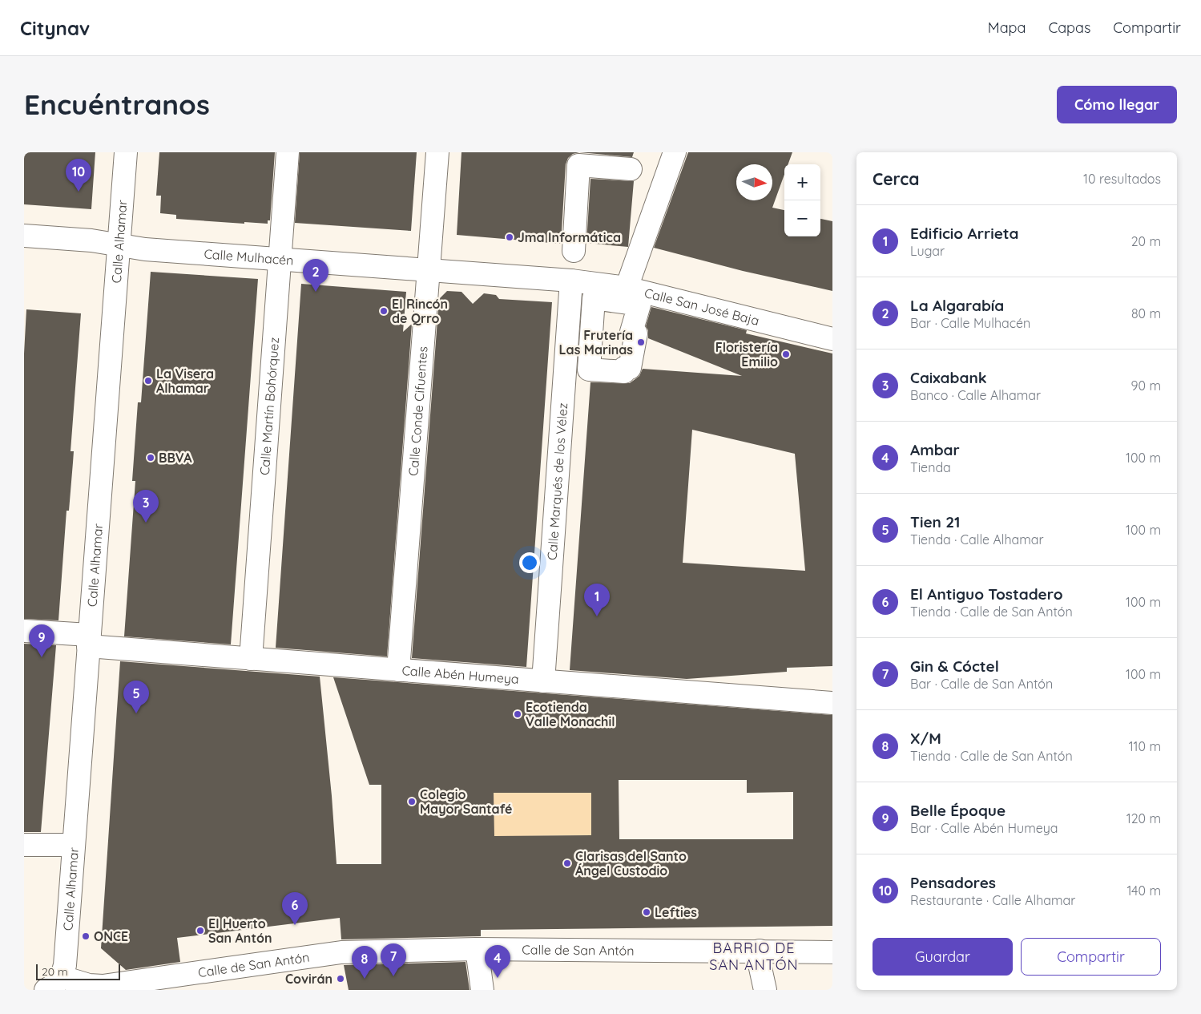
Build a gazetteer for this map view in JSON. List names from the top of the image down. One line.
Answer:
{"streets":{"street":["Calle Alhamar","Calle Mulhacén","Calle San José Baja","Calle Martín Bohórquez","Calle Conde Cifuentes","Calle Marqués de los Vélez","Calle Abén Humeya","Calle de San Antón"]},"crossings":[["Calle Alhamar","Calle Mulhacén"],["Calle Alhamar","Calle Abén Humeya"],["Calle Alhamar","Calle de San Antón"],["Calle Mulhacén","Calle San José Baja"],["Calle Mulhacén","Calle Martín Bohórquez"],["Calle Mulhacén","Calle Conde Cifuentes"],["Calle Mulhacén","Calle Marqués de los Vélez"],["Calle San José Baja","Calle Marqués de los Vélez"],["Calle Martín Bohórquez","Calle Abén Humeya"],["Calle Conde Cifuentes","Calle Abén Humeya"],["Calle Marqués de los Vélez","Calle Abén Humeya"]],"districts":["BARRIO DE SAN ANTÓN"],"places":["Jma Informática","El Rincón de Qrro","Frutería Las Marinas","Floristería Emilio","La Visera Alhamar","BBVA","Ecotienda Valle Monachil","Colegio Mayor Santafé","Clarisas del Santo Ángel Custodio","Lefties","El Huerto San Antón","ONCE","Covirán"],"scale_bar":"20 m","north":"right","page":{"header":"Citynav","nav":["Mapa","Capas","Compartir"],"buttons":["Cómo llegar",["Guardar","Compartir"]],"title":"Encuéntranos","heading":["Cerca","10 resultados"],"pins":["10","2","3","1","9","5","6","7","4","8"],"map_buttons":["+","−"],"list":[{"mark":"1","name":"Edificio Arrieta","note":"Lugar","value":"20 m"},{"mark":"2","name":"La Algarabía","note":"Bar · Calle Mulhacén","value":"80 m"},{"mark":"3","name":"Caixabank","note":"Banco · Calle Alhamar","value":"90 m"},{"mark":"4","name":"Ambar","note":"Tienda","value":"100 m"},{"mark":"5","name":"Tien 21","note":"Tienda · Calle Alhamar","value":"100 m"},{"mark":"6","name":"El Antiguo Tostadero","note":"Tienda · Calle de San Antón","value":"100 m"},{"mark":"7","name":"Gin & Cóctel","note":"Bar · Calle de San Antón","value":"100 m"},{"mark":"8","name":"X/M","note":"Tienda · Calle de San Antón","value":"110 m"},{"mark":"9","name":"Belle Époque","note":"Bar · Calle Abén Humeya","value":"120 m"},{"mark":"10","name":"Pensadores","note":"Restaurante · Calle Alhamar","value":"140 m"}],"scale":"20 m"}}
